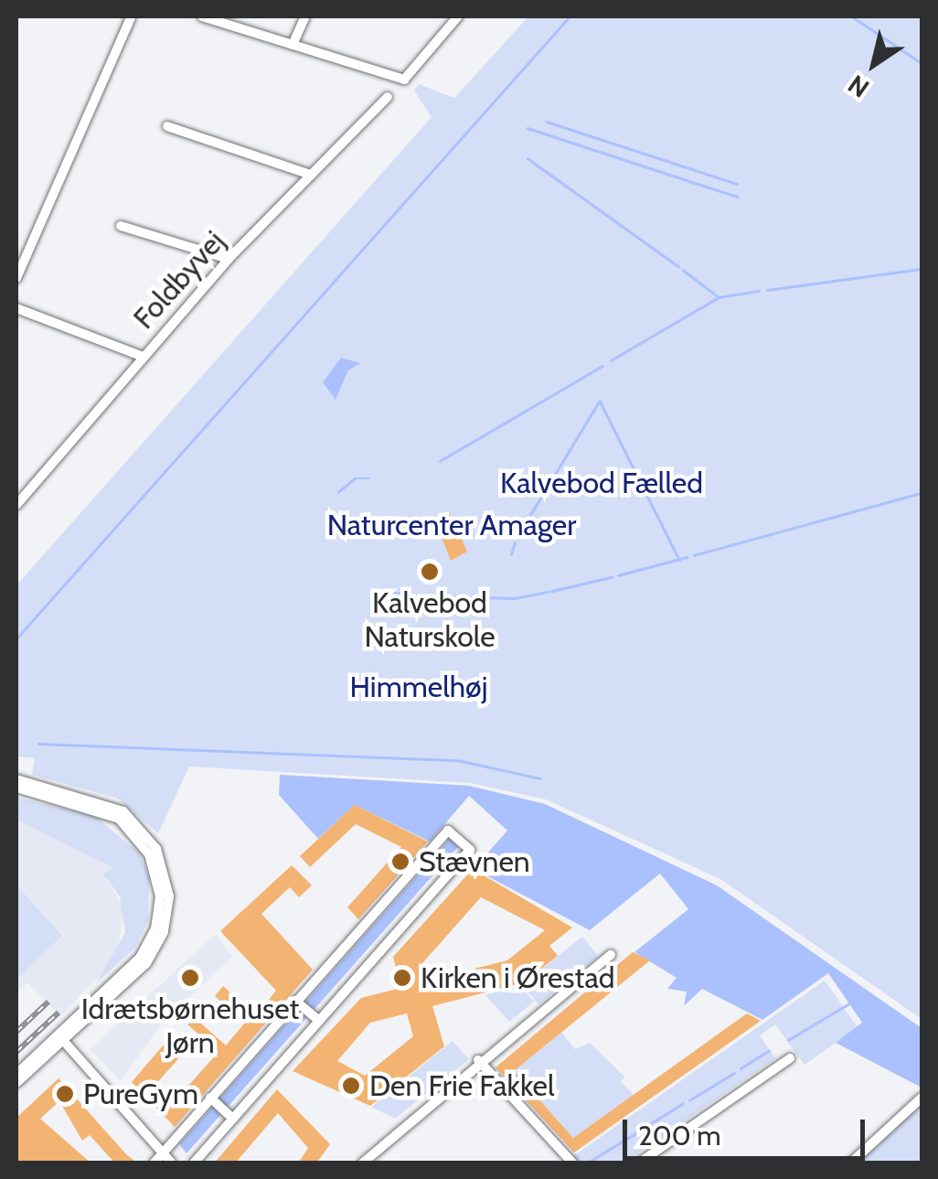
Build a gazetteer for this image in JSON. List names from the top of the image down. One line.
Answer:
{"streets":{"street":["Foldbyvej"]},"parks":["Kalvebod Fælled","Naturcenter Amager","Himmelhøj"],"places":["Kalvebod Naturskole","Stævnen","Idrætsbørnehuset Jørn","Kirken i Ørestad","Den Frie Fakkel","PureGym"],"scale_bar":"200 m","north":"bottom left"}
